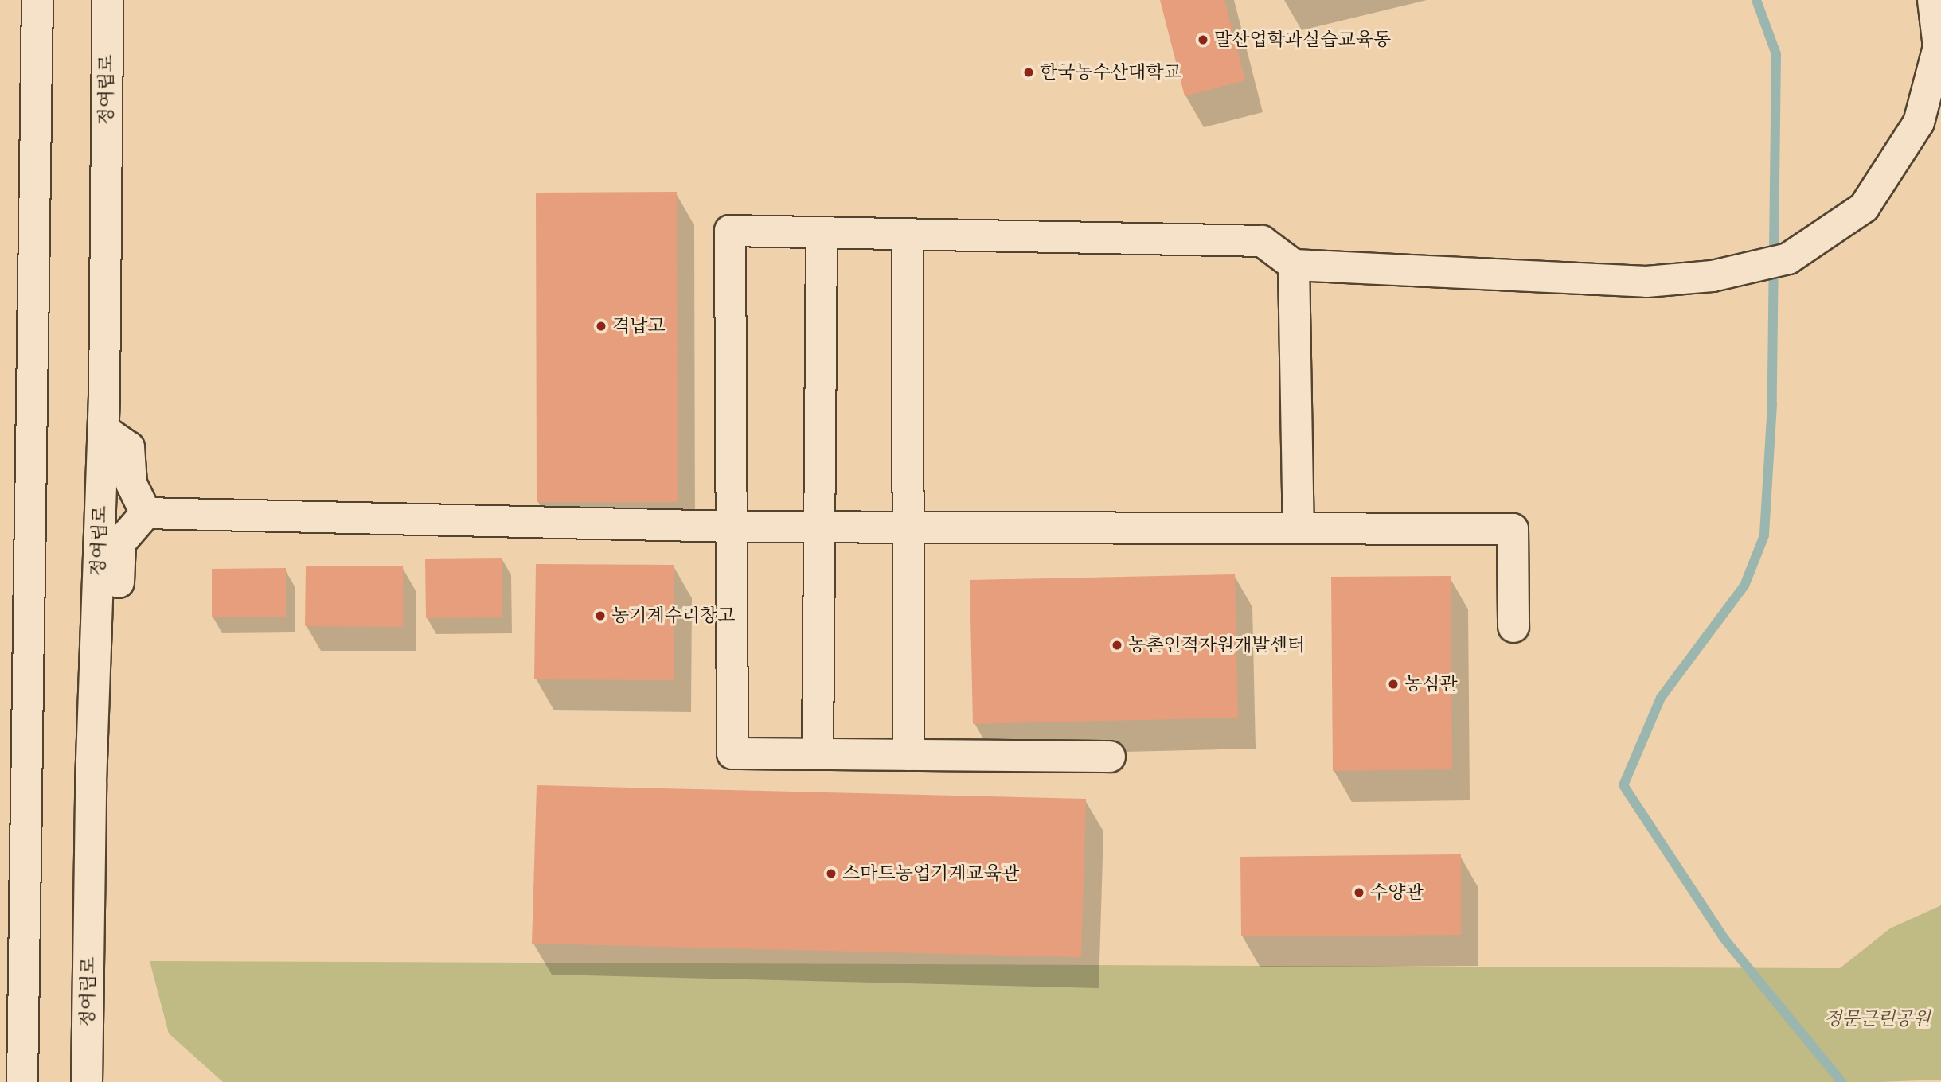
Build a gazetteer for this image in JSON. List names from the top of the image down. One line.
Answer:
{"streets":{"street":["정여립로"]},"parks":["정문근린공원"],"places":["말산업학과실습교육동","한국농수산대학교","격납고","농기계수리창고","농촌인적자원개발센터","농심관","스마트농업기계교육관","수양관"]}
